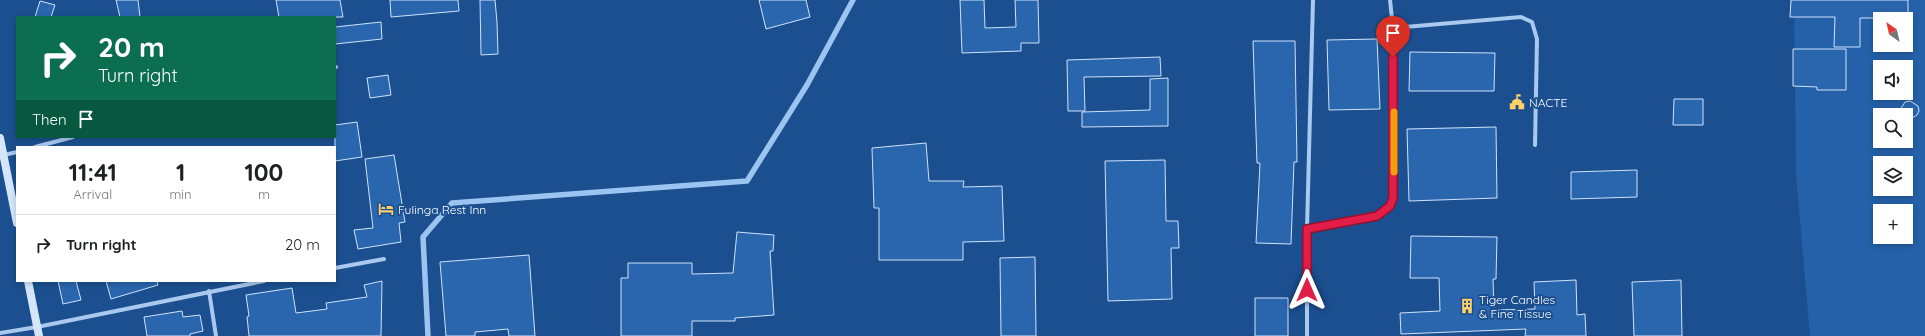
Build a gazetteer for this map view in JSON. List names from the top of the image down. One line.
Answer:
{"places":{"public building":["NACTE"],"hotel":["Fulinga Rest Inn"],"building":["Tiger Candles & Fine Tissue"]},"north":"top left","page":{"map_buttons":"+","turn":["20 m","Turn right"],"then":"Then","eta":["11:41","Arrival","1","min","100","m"],"list":[{"name":"Turn right","value":"20 m"}]}}
